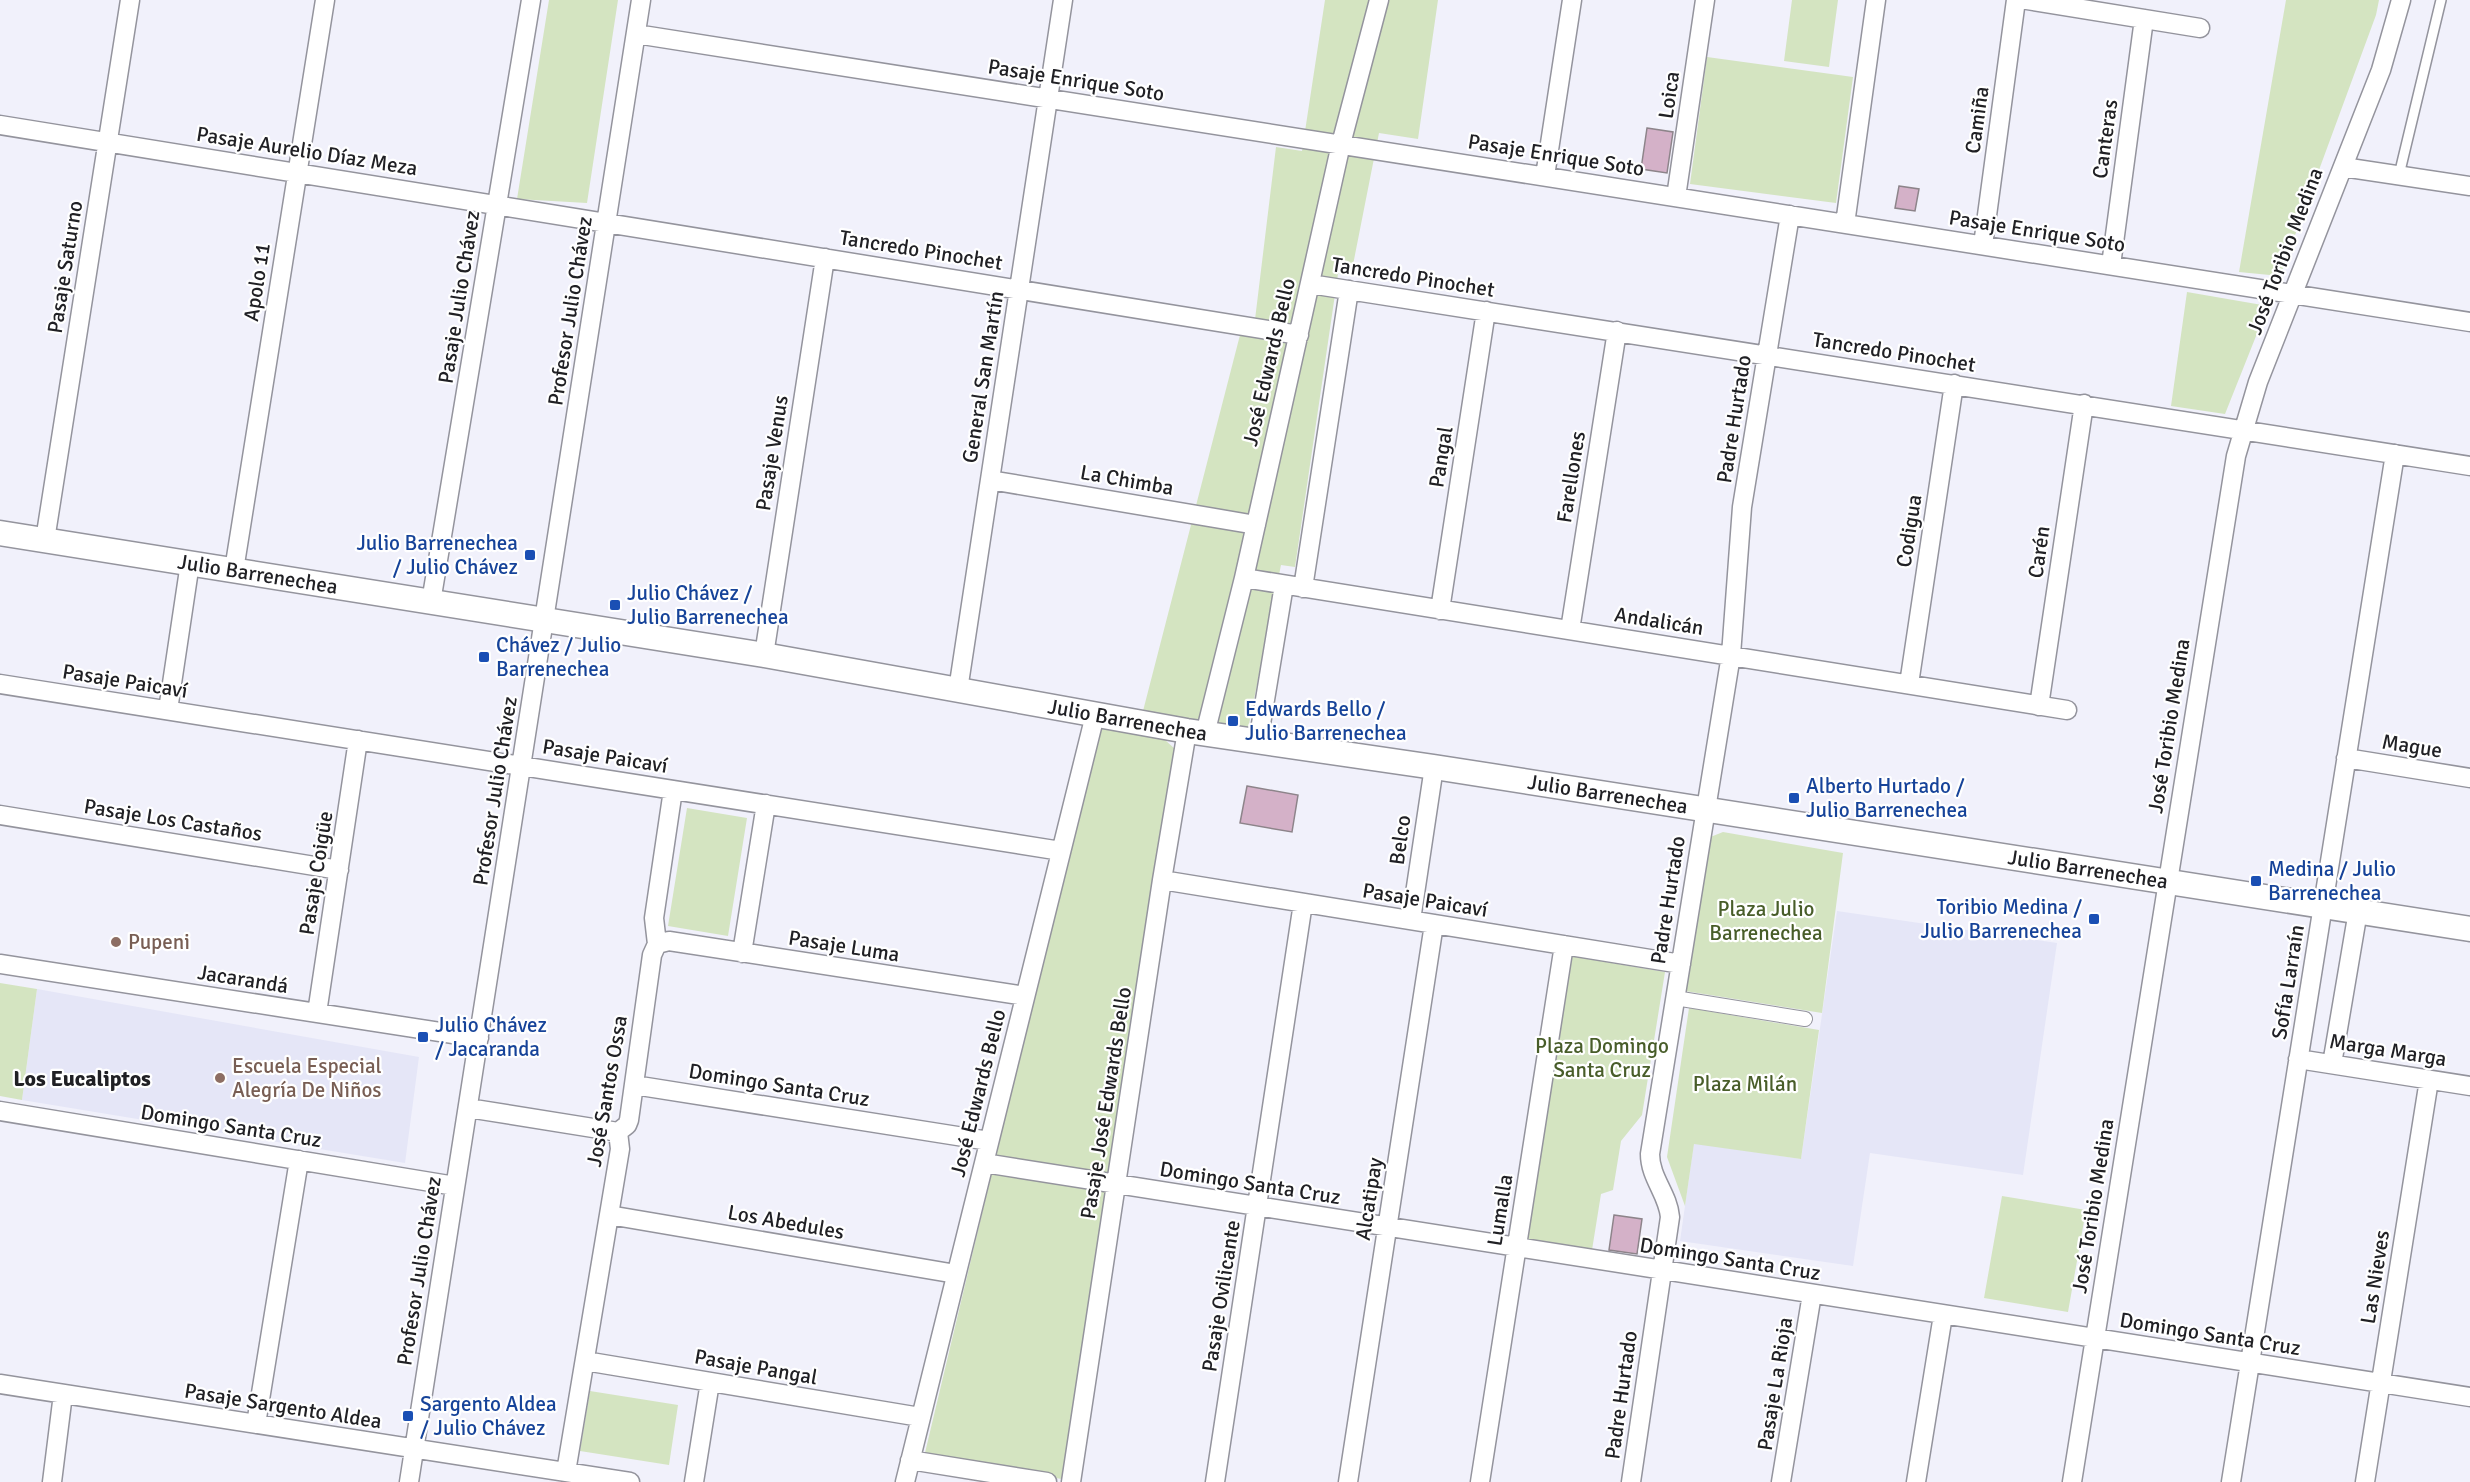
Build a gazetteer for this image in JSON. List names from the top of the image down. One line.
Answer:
{"streets":{"street":["Pasaje Enrique Soto","Loica","Camiña","Canteras","Pasaje Aurelio Díaz Meza","Tancredo Pinochet","José Toribio Medina","Pasaje Saturno","Apolo 11","Pasaje Julio Chávez","Profesor Julio Chávez","José Edwards Bello","General San Martín","Padre Hurtado","Pasaje Venus","Pangal","Farellones","La Chimba","Codigua","Carén","Julio Barrenechea","Andalicán","Pasaje Paicaví","Mague","Pasaje Los Castaños","Belco","Pasaje Coigüe","Pasaje Luma","Jacarandá","Sofía Larraín","Marga Marga","Domingo Santa Cruz","José Santos Ossa","Pasaje José Edwards Bello","Alcatipay","Lumalla","Los Abedules","Las Nieves","Pasaje Ovilicante","Pasaje Pangal","Pasaje La Rioja","Pasaje Sargento Aldea"]},"crossings":[["Pasaje Enrique Soto","Loica"],["Pasaje Enrique Soto","Camiña"],["Pasaje Enrique Soto","Canteras"],["Pasaje Enrique Soto","José Toribio Medina"],["Pasaje Enrique Soto","Profesor Julio Chávez"],["Pasaje Enrique Soto","José Edwards Bello"],["Pasaje Enrique Soto","General San Martín"],["Pasaje Enrique Soto","Padre Hurtado"],["Pasaje Aurelio Díaz Meza","Tancredo Pinochet"],["Pasaje Aurelio Díaz Meza","Pasaje Saturno"],["Pasaje Aurelio Díaz Meza","Apolo 11"],["Pasaje Aurelio Díaz Meza","Pasaje Julio Chávez"],["Pasaje Aurelio Díaz Meza","Profesor Julio Chávez"],["Tancredo Pinochet","José Toribio Medina"],["Tancredo Pinochet","Profesor Julio Chávez"],["Tancredo Pinochet","José Edwards Bello"],["Tancredo Pinochet","General San Martín"],["Tancredo Pinochet","Padre Hurtado"],["Tancredo Pinochet","Pasaje Venus"],["Tancredo Pinochet","Pangal"],["Tancredo Pinochet","Farellones"],["Tancredo Pinochet","Codigua"],["Tancredo Pinochet","Carén"],["Tancredo Pinochet","Sofía Larraín"],["José Toribio Medina","Julio Barrenechea"],["José Toribio Medina","Domingo Santa Cruz"],["Pasaje Saturno","Julio Barrenechea"],["Apolo 11","Julio Barrenechea"],["Pasaje Julio Chávez","Julio Barrenechea"],["Profesor Julio Chávez","Julio Barrenechea"],["Profesor Julio Chávez","Pasaje Paicaví"],["Profesor Julio Chávez","Jacarandá"],["Profesor Julio Chávez","Domingo Santa Cruz"],["Profesor Julio Chávez","Pasaje Sargento Aldea"],["José Edwards Bello","La Chimba"],["José Edwards Bello","Julio Barrenechea"],["José Edwards Bello","Andalicán"],["José Edwards Bello","Pasaje Paicaví"],["José Edwards Bello","Pasaje Luma"],["José Edwards Bello","Domingo Santa Cruz"],["José Edwards Bello","Pasaje José Edwards Bello"],["José Edwards Bello","Los Abedules"],["José Edwards Bello","Pasaje Pangal"],["General San Martín","La Chimba"],["General San Martín","Julio Barrenechea"],["Padre Hurtado","Julio Barrenechea"],["Padre Hurtado","Andalicán"],["Padre Hurtado","Pasaje Paicaví"],["Padre Hurtado","Domingo Santa Cruz"],["Pasaje Venus","Julio Barrenechea"],["Pangal","Andalicán"],["Farellones","Andalicán"],["Codigua","Andalicán"],["Carén","Andalicán"],["Julio Barrenechea","Belco"],["Julio Barrenechea","Sofía Larraín"],["Julio Barrenechea","Pasaje José Edwards Bello"],["Pasaje Paicaví","Belco"],["Pasaje Paicaví","Pasaje Coigüe"],["Pasaje Paicaví","José Santos Ossa"],["Pasaje Paicaví","Pasaje José Edwards Bello"],["Pasaje Paicaví","Alcatipay"],["Pasaje Paicaví","Lumalla"],["Pasaje Paicaví","Pasaje Ovilicante"],["Mague","Sofía Larraín"],["Pasaje Los Castaños","Pasaje Coigüe"],["Pasaje Coigüe","Jacarandá"],["Pasaje Luma","José Santos Ossa"],["Sofía Larraín","Marga Marga"],["Sofía Larraín","Domingo Santa Cruz"],["Marga Marga","Las Nieves"],["Domingo Santa Cruz","José Santos Ossa"],["Domingo Santa Cruz","Pasaje José Edwards Bello"],["Domingo Santa Cruz","Alcatipay"],["Domingo Santa Cruz","Lumalla"],["Domingo Santa Cruz","Las Nieves"],["Domingo Santa Cruz","Pasaje Ovilicante"],["Domingo Santa Cruz","Pasaje La Rioja"],["José Santos Ossa","Los Abedules"],["José Santos Ossa","Pasaje Pangal"],["José Santos Ossa","Pasaje Sargento Aldea"]],"districts":["Los Eucaliptos"],"parks":["Plaza Julio Barrenechea","Plaza Domingo Santa Cruz","Plaza Milán"],"places":{"transit":["Julio Barrenechea / Julio Chávez","Julio Chávez / Julio Barrenechea","Chávez / Julio Barrenechea","Edwards Bello / Julio Barrenechea","Alberto Hurtado / Julio Barrenechea","Medina / Julio Barrenechea","Toribio Medina / Julio Barrenechea","Julio Chávez / Jacaranda","Sargento Aldea / Julio Chávez"],"other":["Pupeni","Escuela Especial Alegría De Niños"]}}
